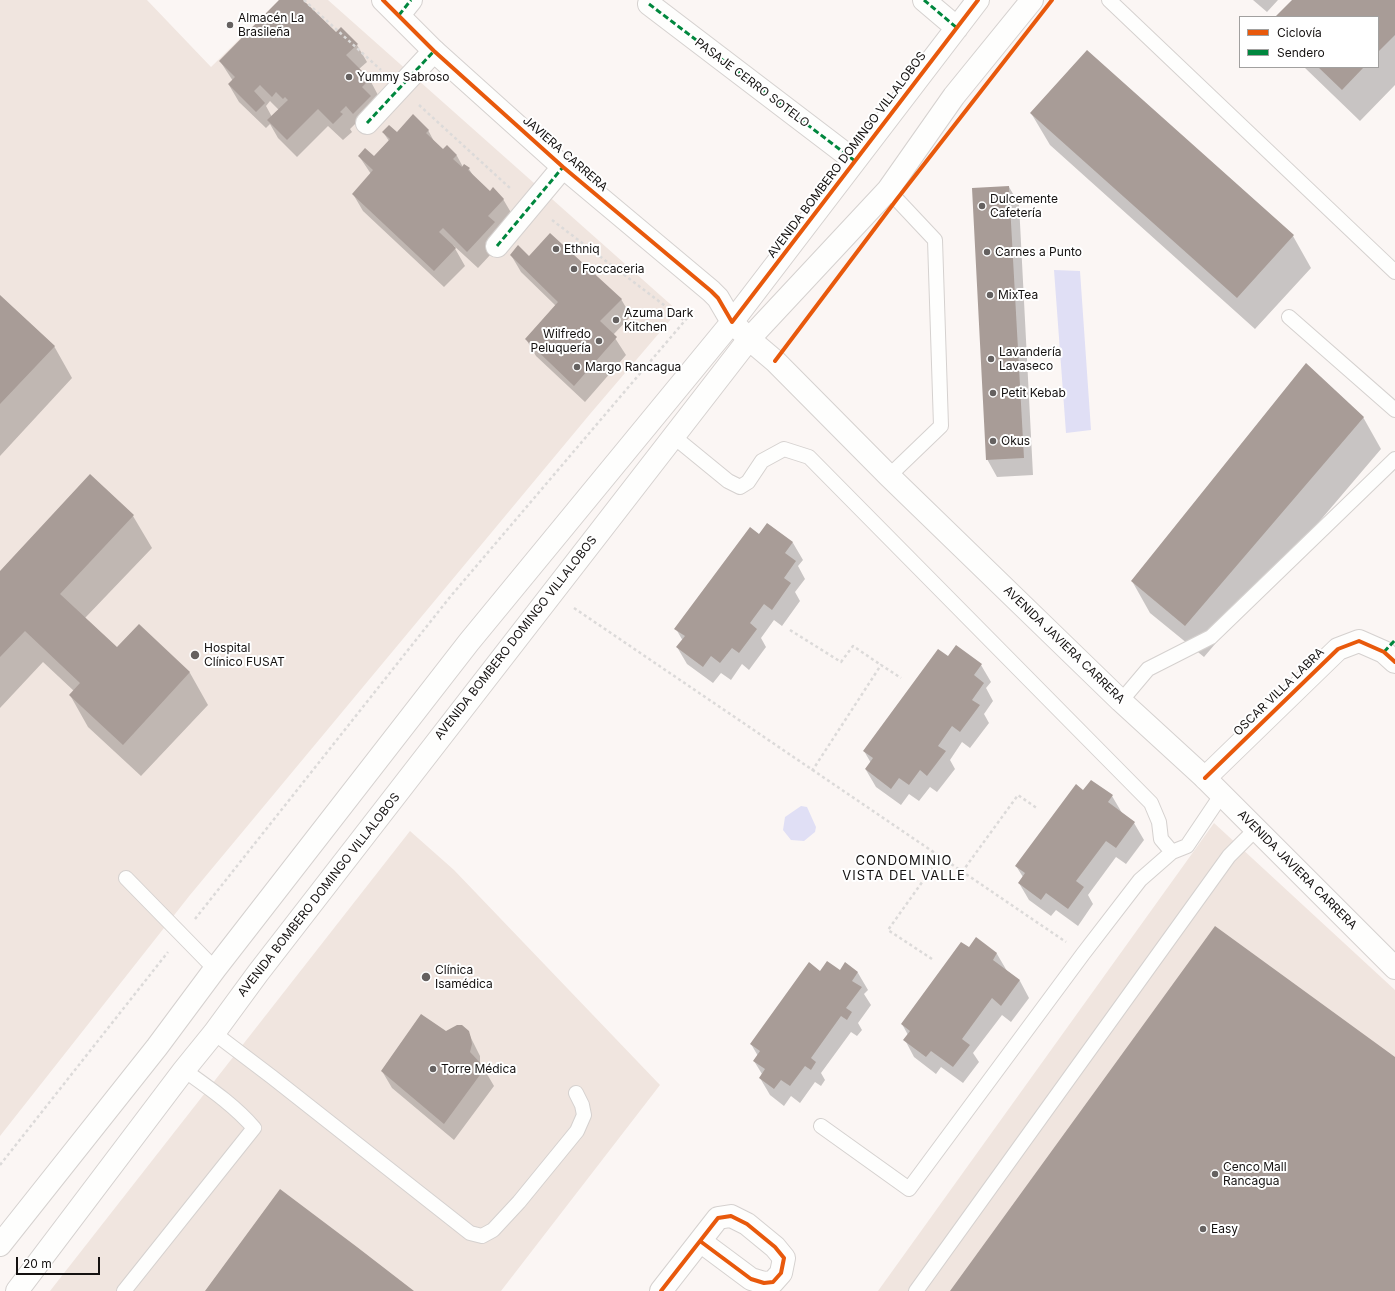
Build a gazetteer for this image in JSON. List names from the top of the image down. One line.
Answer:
{"streets":{"main road":["PASAJE CERRO SOTELO","JAVIERA CARRERA","AVENIDA BOMBERO DOMINGO VILLALOBOS","AVENIDA JAVIERA CARRERA","OSCAR VILLA LABRA"]},"crossings":[["PASAJE CERRO SOTELO","AVENIDA BOMBERO DOMINGO VILLALOBOS"],["JAVIERA CARRERA","AVENIDA BOMBERO DOMINGO VILLALOBOS"],["JAVIERA CARRERA","AVENIDA JAVIERA CARRERA"],["AVENIDA BOMBERO DOMINGO VILLALOBOS","AVENIDA JAVIERA CARRERA"],["AVENIDA JAVIERA CARRERA","OSCAR VILLA LABRA"]],"districts":["CONDOMINIO VISTA DEL VALLE"],"places":["Almacén La Brasileña","Yummy Sabroso","Dulcemente Cafetería","Ethniq","Carnes a Punto","Foccaceria","MixTea","Azuma Dark Kitchen","Wilfredo Peluquería","Lavandería Lavaseco","Margo Rancagua","Petit Kebab","Okus","Hospital Clínico FUSAT","Clínica Isamédica","Torre Médica","Cenco Mall Rancagua","Easy"],"legend":["Ciclovía","Sendero"],"scale_bar":"20 m"}
